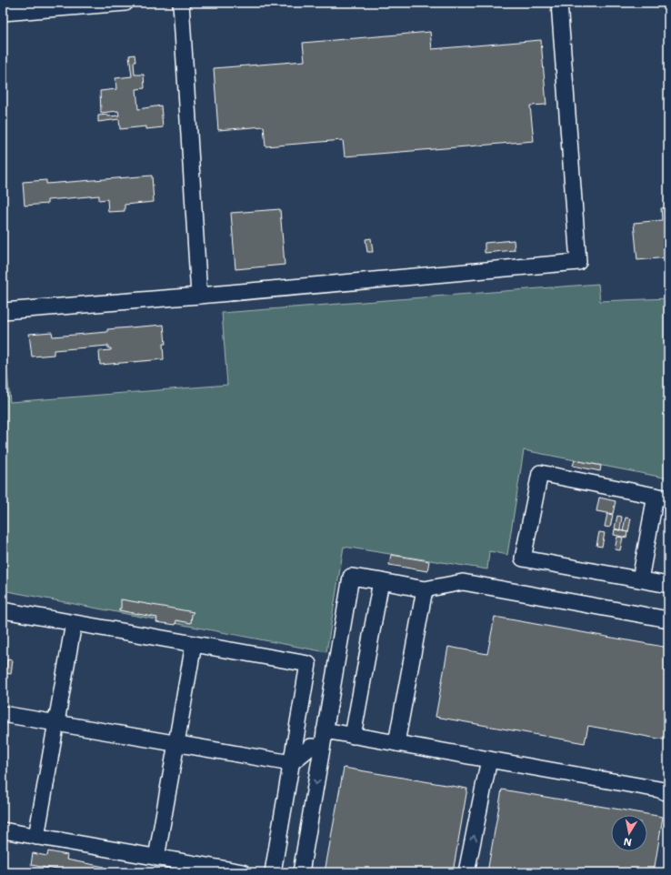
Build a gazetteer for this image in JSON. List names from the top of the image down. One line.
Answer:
{"north":"bottom"}
